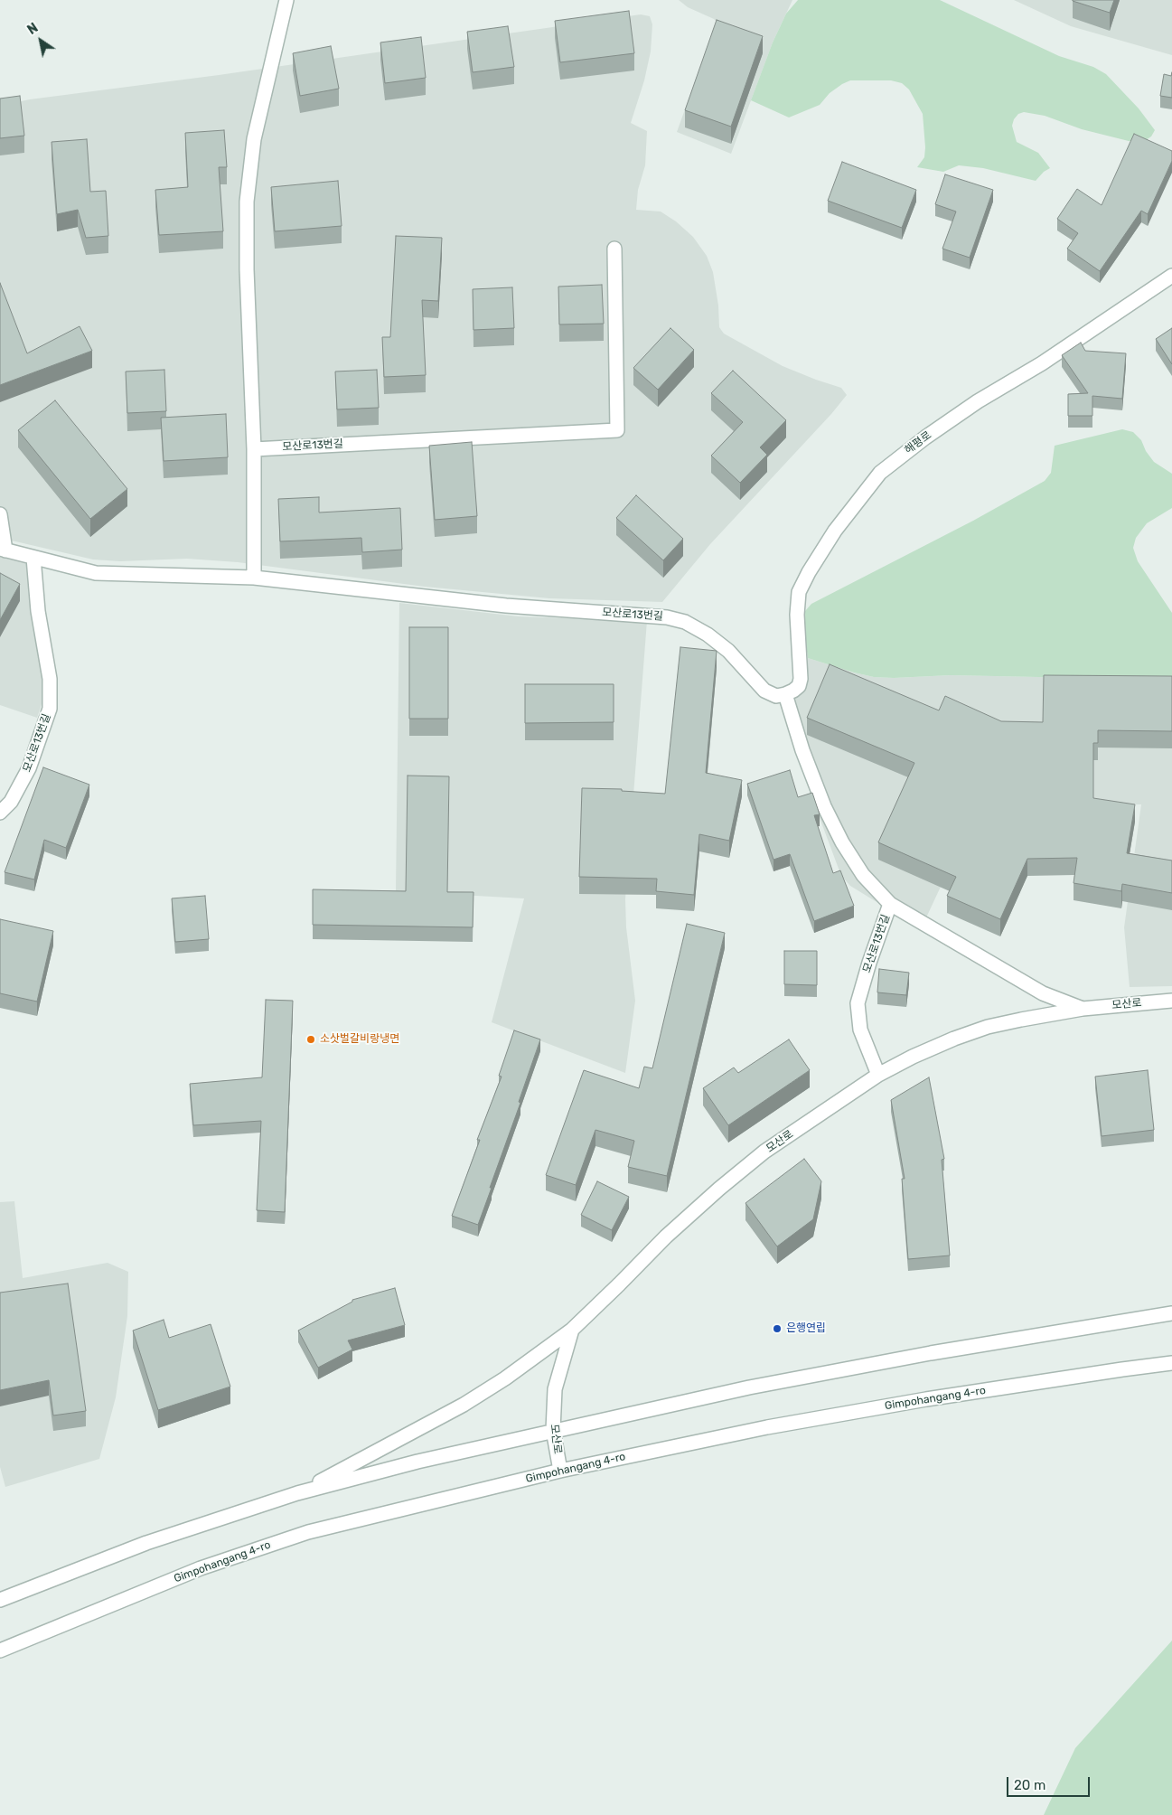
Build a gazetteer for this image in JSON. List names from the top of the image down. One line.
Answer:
{"streets":{"street":["해평로","모산로13번길","모산로","Gimpohangang 4-ro"]},"crossings":[["해평로","모산로13번길"],["모산로13번길","모산로"],["모산로","Gimpohangang 4-ro"]],"places":["소삿벌갈비랑냉면","은행연립"],"scale_bar":"20 m","north":"top left"}
